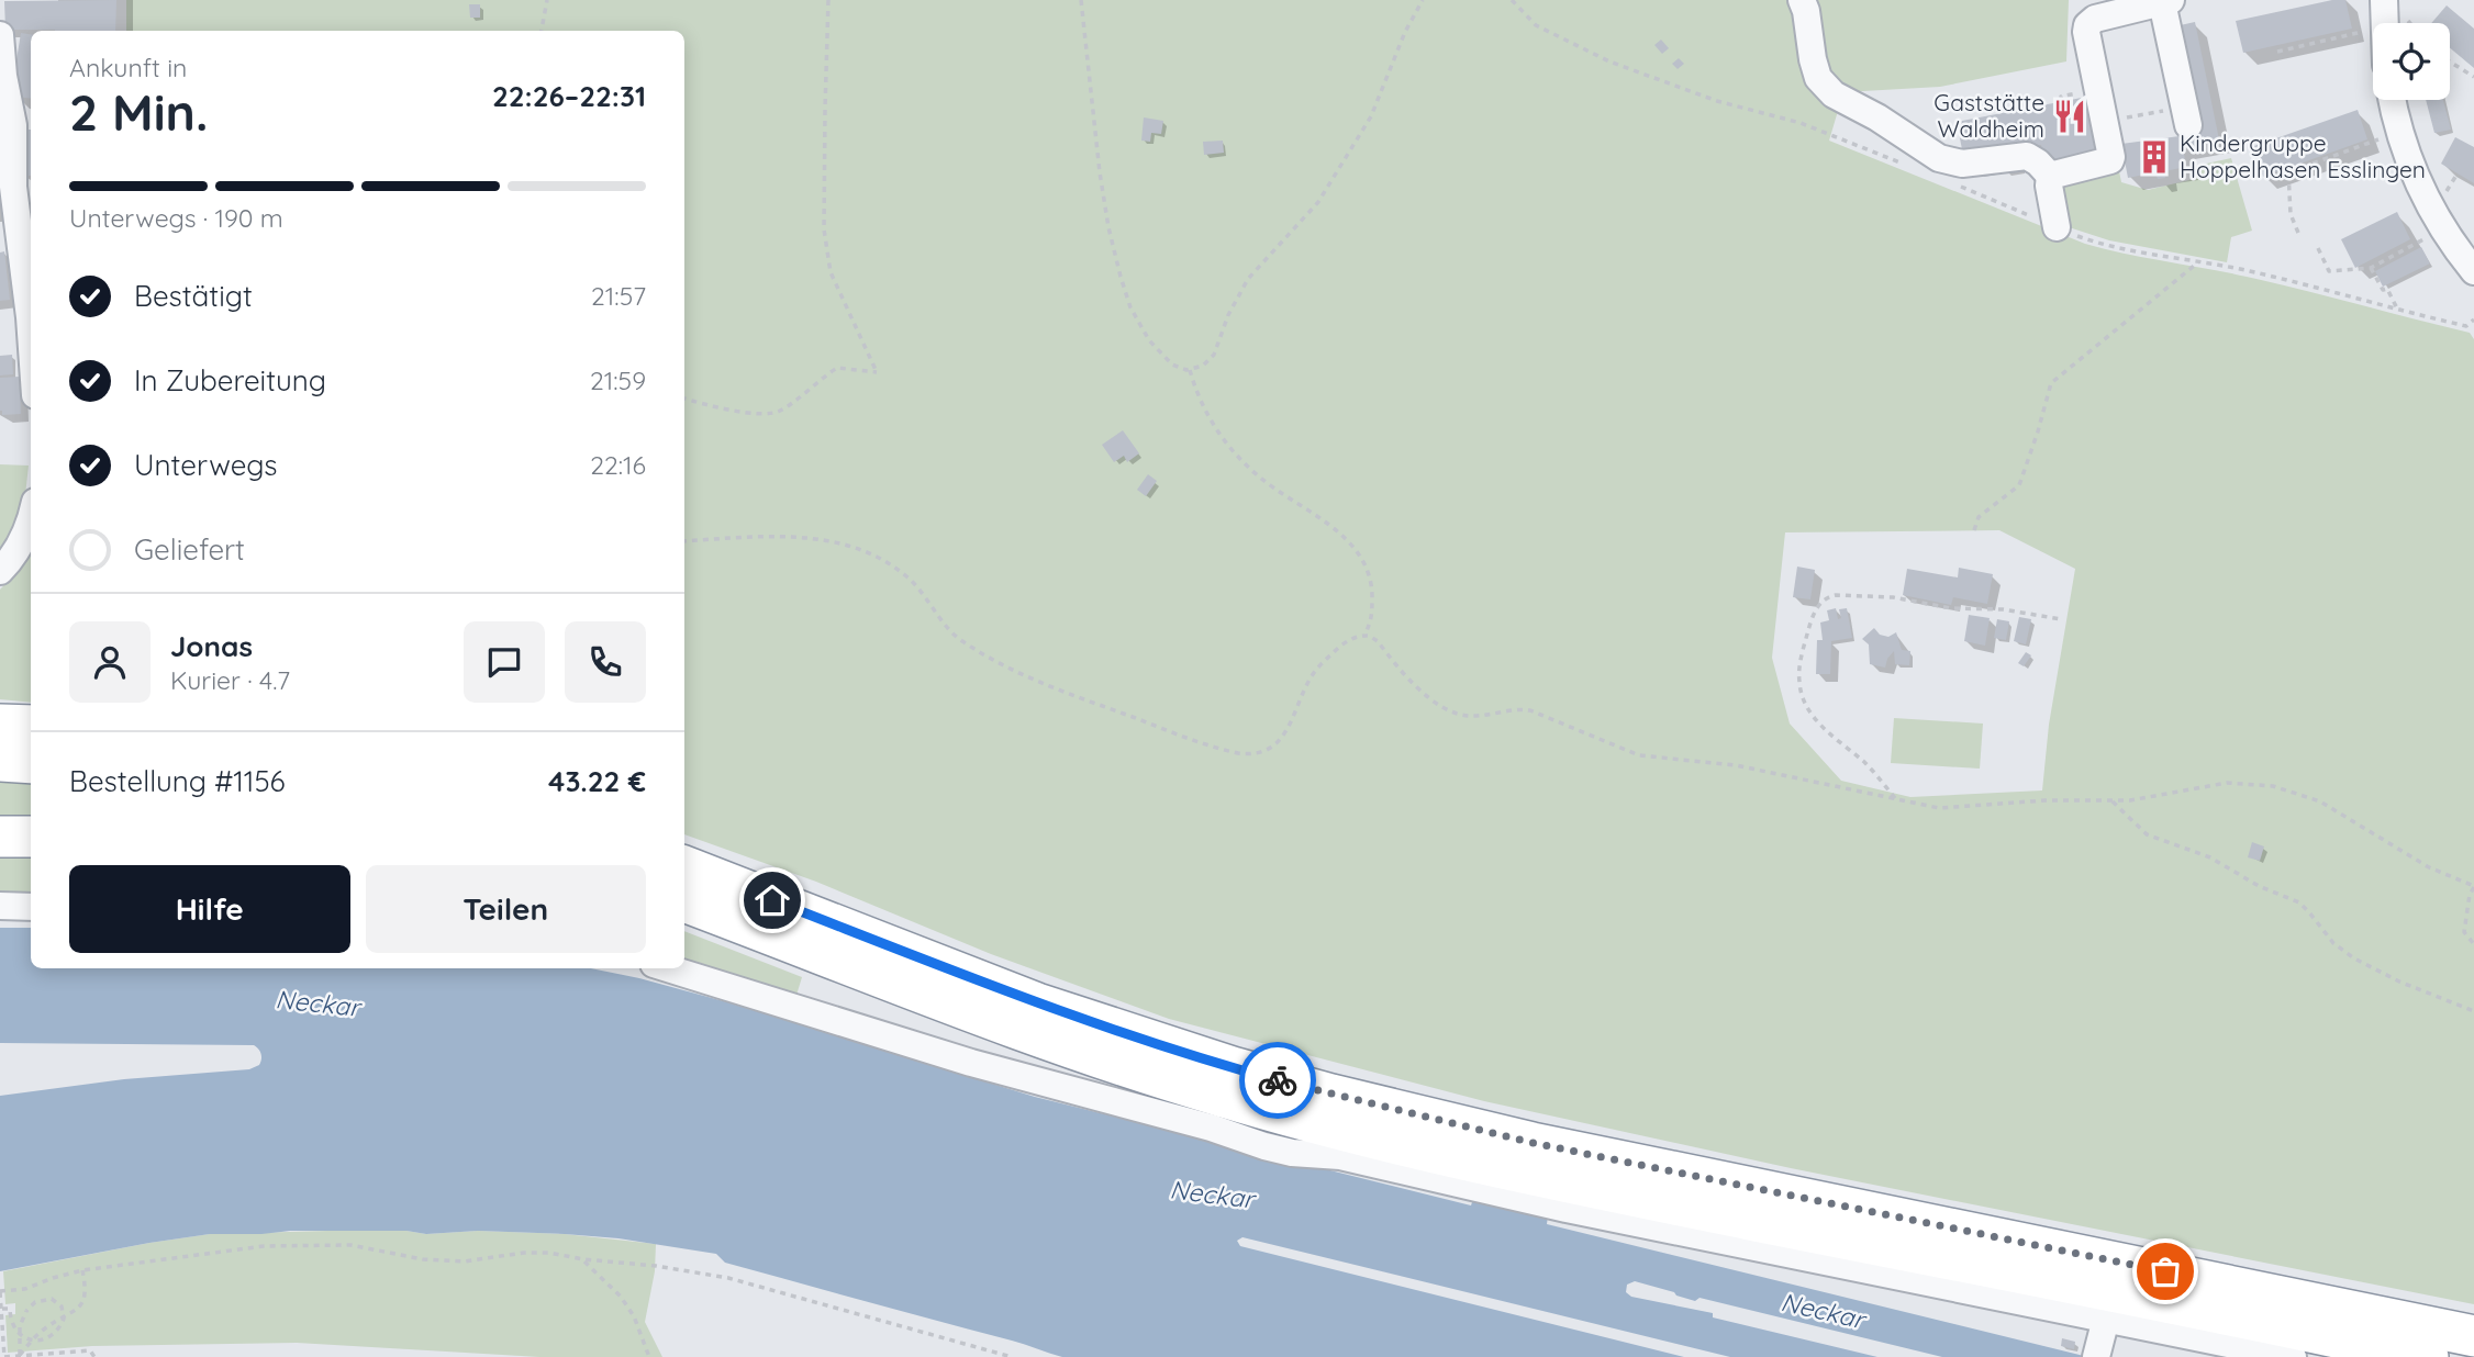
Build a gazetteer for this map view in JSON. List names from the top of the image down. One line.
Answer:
{"water":["Neckar"],"places":{"restaurant":["Gaststätte Waldheim"],"building":["Kindergruppe Hoppelhasen Esslingen"]},"page":{"heading":["2 Min.","Ankunft in","22:26–22:31"],"panel":["Jonas","Kurier · 4.7","Bestellung #1156","43.22 €"],"bar":"Unterwegs · 190 m","list":[["Bestätigt","21:57"],["In Zubereitung","21:59"],["Unterwegs","22:16"],"Geliefert"],"buttons":["Hilfe","Teilen"]}}
